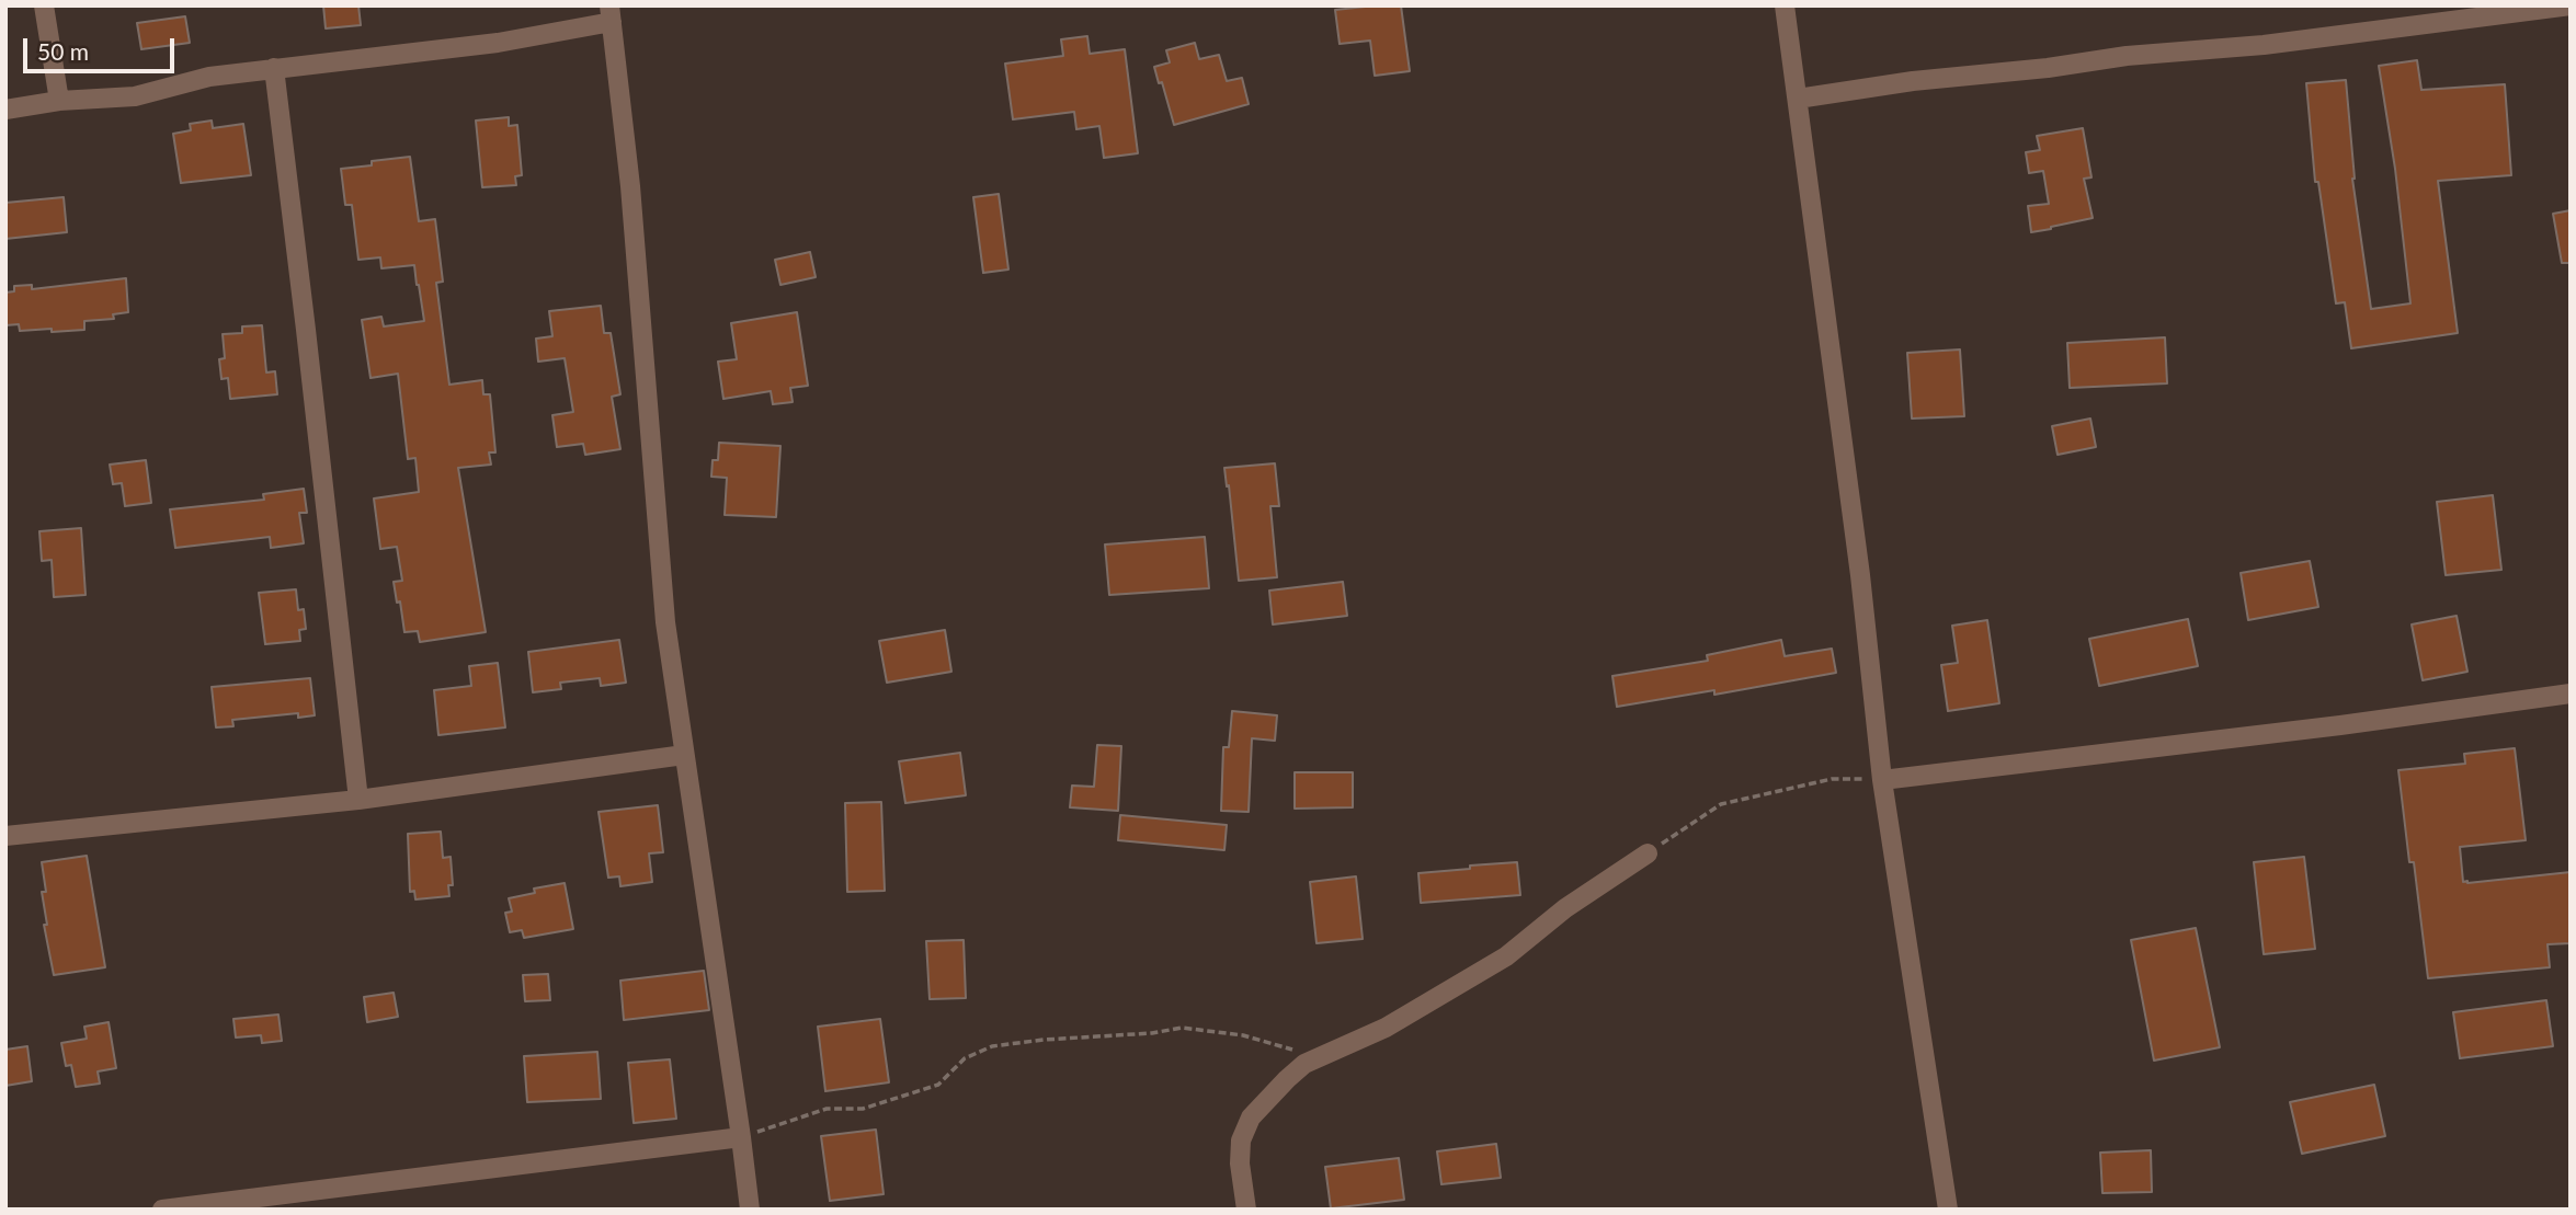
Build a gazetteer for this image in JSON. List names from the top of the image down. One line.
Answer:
{"scale_bar":"50 m"}
